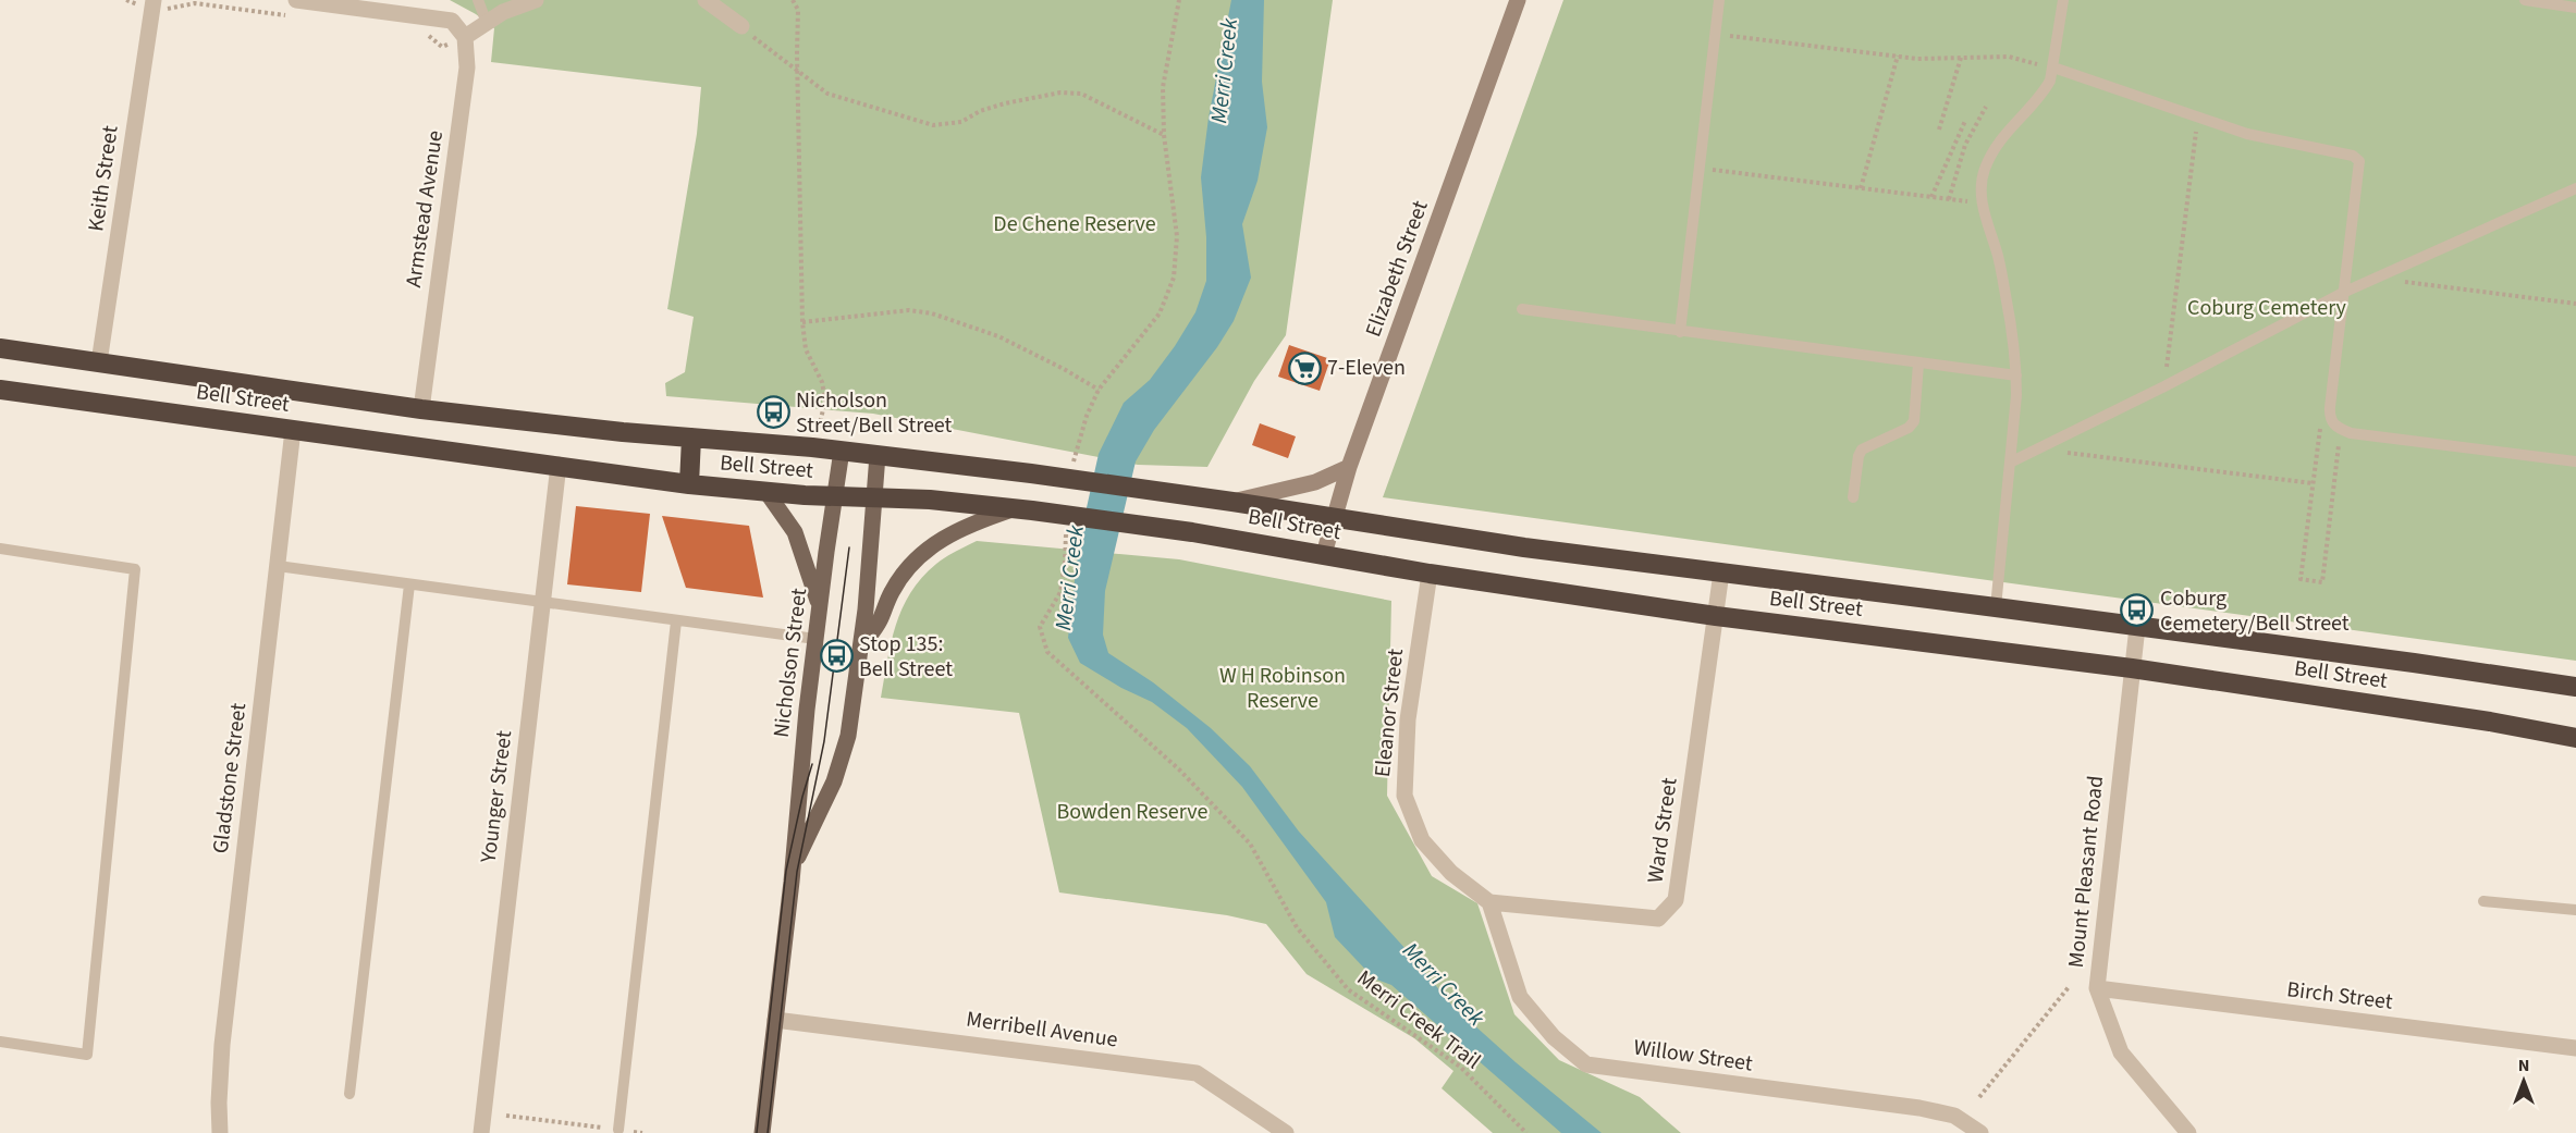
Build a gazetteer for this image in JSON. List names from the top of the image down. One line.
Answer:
{"streets":{"highway":["Bell Street"],"main road":["Elizabeth Street","Nicholson Street"],"street":["Keith Street","Armstead Avenue","Eleanor Street","Gladstone Street","Younger Street","Ward Street","Mount Pleasant Road","Birch Street","Merribell Avenue","Willow Street"],"path":["Merri Creek Trail"]},"crossings":[["Keith Street","Bell Street"],["Armstead Avenue","Bell Street"],["Elizabeth Street","Bell Street"],["Bell Street","Nicholson Street"],["Bell Street","Eleanor Street"],["Bell Street","Gladstone Street"],["Bell Street","Younger Street"],["Bell Street","Ward Street"],["Bell Street","Mount Pleasant Road"],["Nicholson Street","Merribell Avenue"],["Eleanor Street","Ward Street"],["Eleanor Street","Willow Street"],["Ward Street","Willow Street"],["Mount Pleasant Road","Birch Street"]],"water":["Merri Creek"],"parks":["De Chene Reserve","Coburg Cemetery","W H Robinson Reserve","Bowden Reserve"],"places":{"supermarket":["7-Eleven"],"bus stop":["Nicholson Street/Bell Street","Coburg Cemetery/Bell Street","Stop 135: Bell Street"]},"north":"top"}
